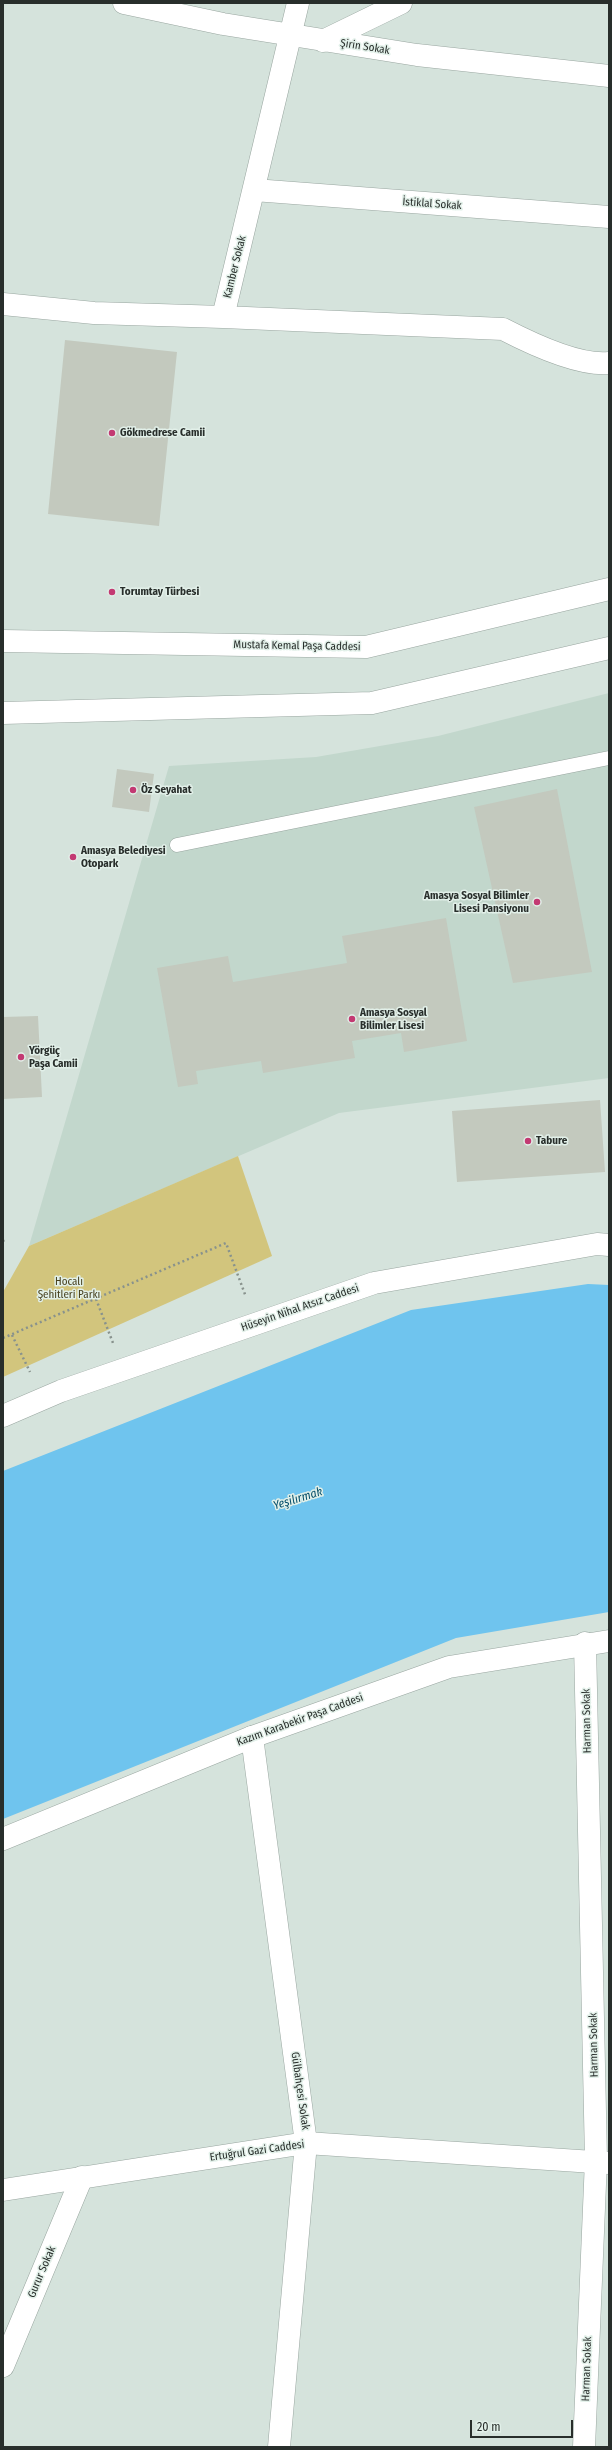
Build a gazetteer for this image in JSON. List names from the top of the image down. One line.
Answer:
{"streets":{"street":["Şirin Sokak","İstiklal Sokak","Kamber Sokak","Mustafa Kemal Paşa Caddesi","Hüseyin Nihal Atsız Caddesi","Kazım Karabekir Paşa Caddesi","Harman Sokak","Gülbahçesi Sokak","Ertuğrul Gazi Caddesi","Gurur Sokak"]},"crossings":[["Şirin Sokak","Kamber Sokak"],["İstiklal Sokak","Kamber Sokak"],["Kazım Karabekir Paşa Caddesi","Harman Sokak"],["Kazım Karabekir Paşa Caddesi","Gülbahçesi Sokak"],["Harman Sokak","Ertuğrul Gazi Caddesi"],["Gülbahçesi Sokak","Ertuğrul Gazi Caddesi"],["Ertuğrul Gazi Caddesi","Gurur Sokak"]],"water":["Yeşilırmak"],"parks":["Hocalı Şehitleri Parkı"],"places":["Gökmedrese Camii","Torumtay Türbesi","Öz Seyahat","Amasya Belediyesi Otopark","Amasya Sosyal Bilimler Lisesi Pansiyonu","Amasya Sosyal Bilimler Lisesi","Yörgüç Paşa Camii","Tabure"],"scale_bar":"20 m"}
